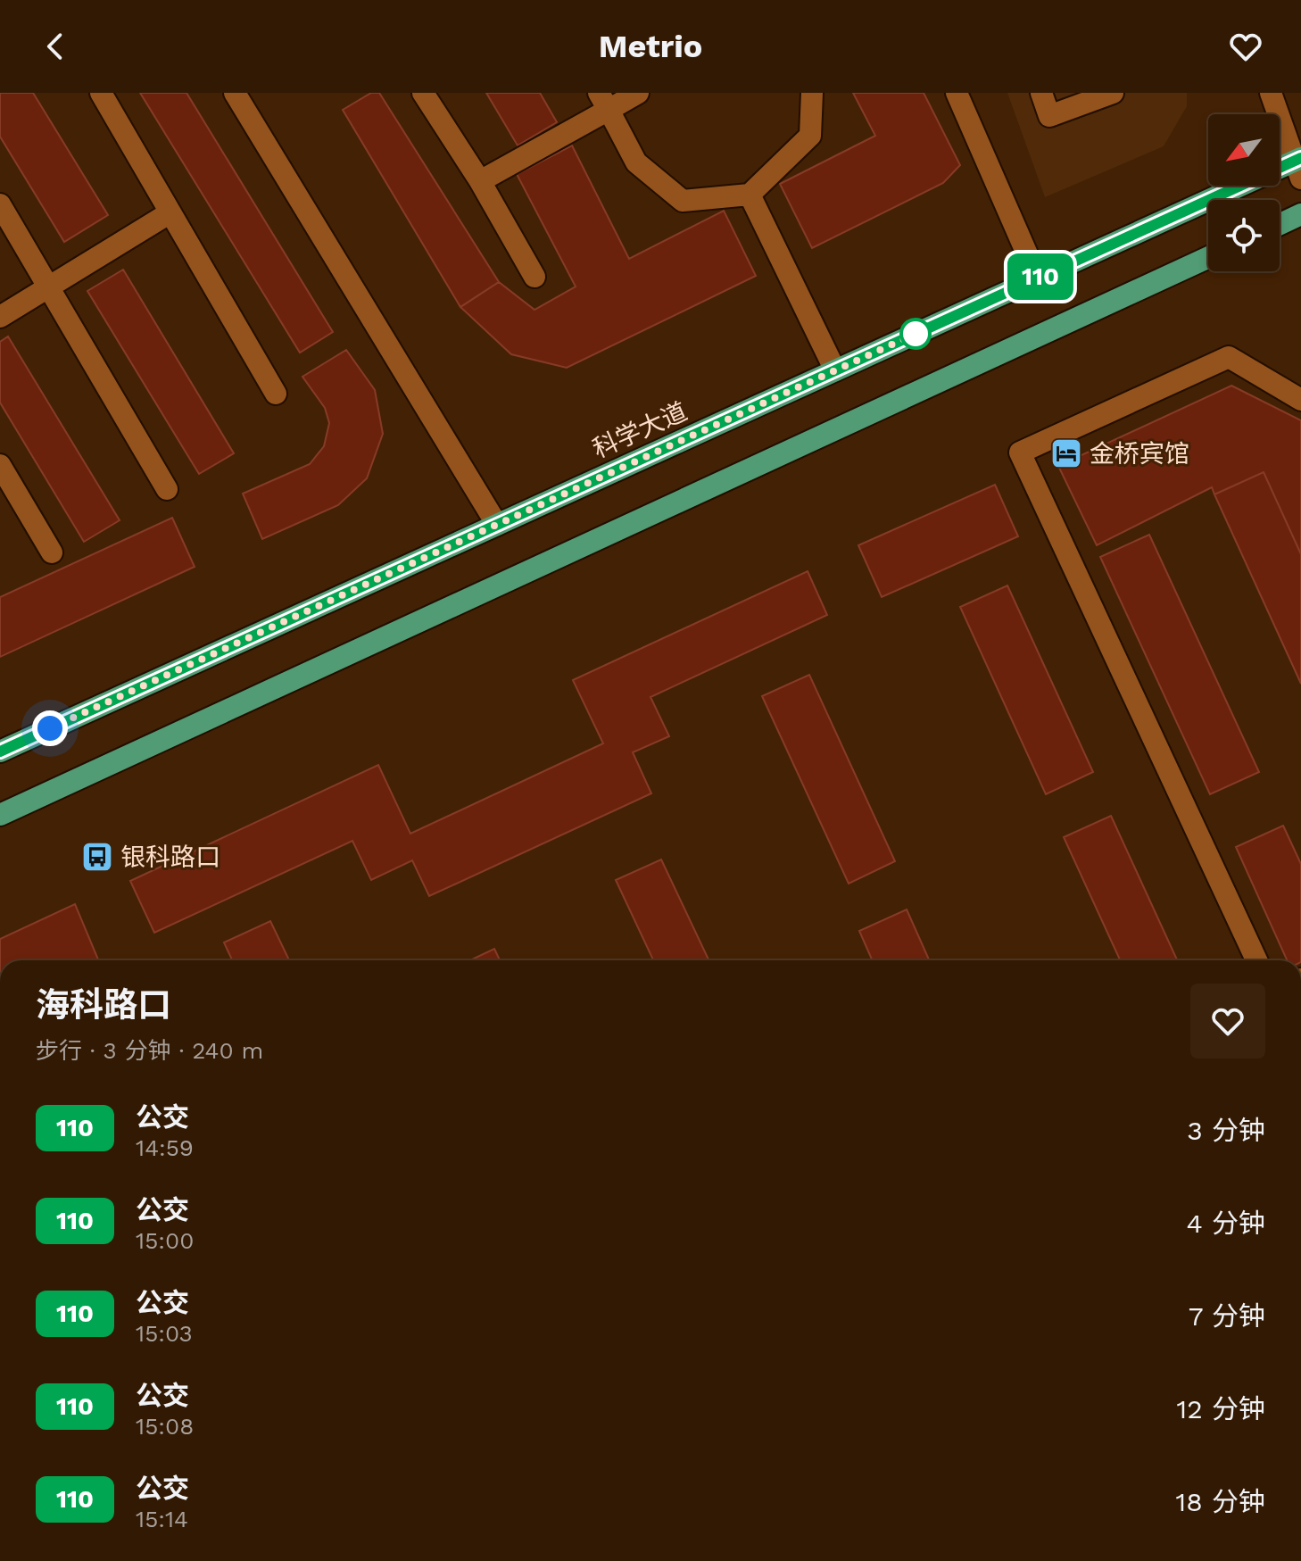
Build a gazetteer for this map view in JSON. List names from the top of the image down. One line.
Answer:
{"streets":{"main road":["科学大道"]},"places":{"hotel":["金桥宾馆"],"bus stop":["银科路口"]},"lines":["bus line 110"],"north":"bottom left","page":{"header":"Metrio","on_map":"110","heading":["海科路口","步行 · 3 分钟 · 240 m"],"list":[{"mark":"110","name":"公交","note":"14:59","value":"3 分钟"},{"mark":"110","name":"公交","note":"15:00","value":"4 分钟"},{"mark":"110","name":"公交","note":"15:03","value":"7 分钟"},{"mark":"110","name":"公交","note":"15:08","value":"12 分钟"},{"mark":"110","name":"公交","note":"15:14","value":"18 分钟"}]}}
